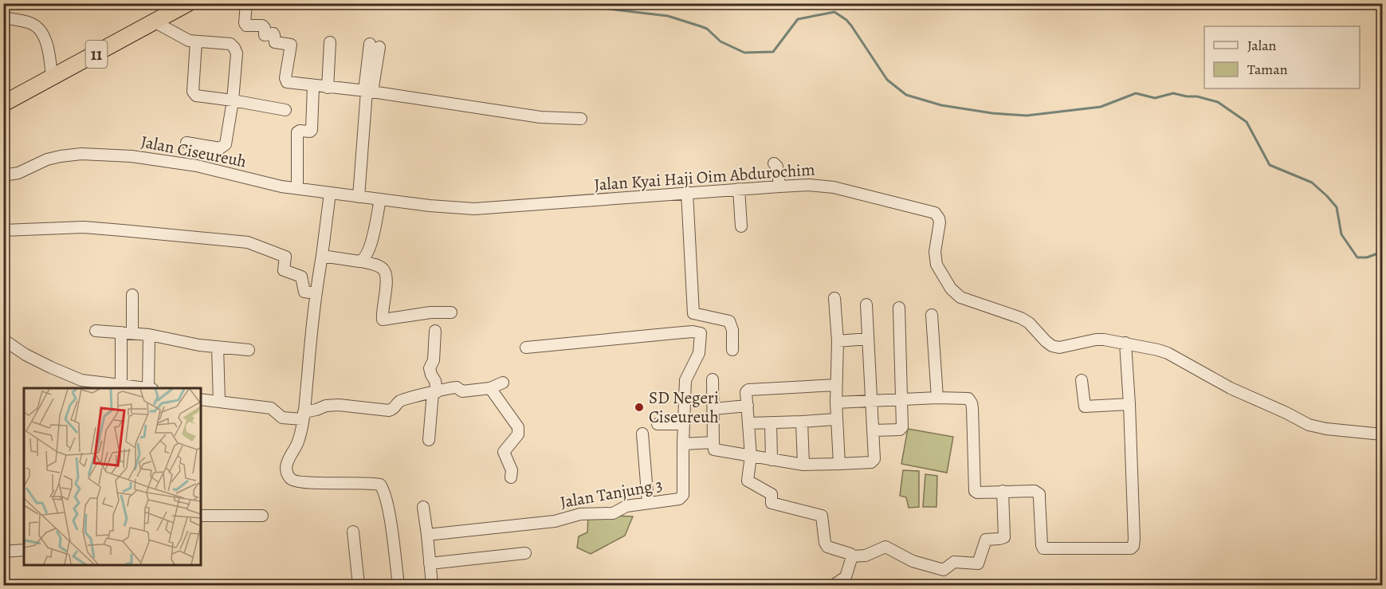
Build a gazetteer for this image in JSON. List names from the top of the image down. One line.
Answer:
{"streets":{"highway":["11"],"street":["Jalan Ciseureuh","Jalan Kyai Haji Oim Abdurochim","Jalan Tanjung 3"]},"crossings":[["Jalan Ciseureuh","Jalan Kyai Haji Oim Abdurochim"]],"places":["SD Negeri Ciseureuh"],"legend":["Jalan","Taman"]}
